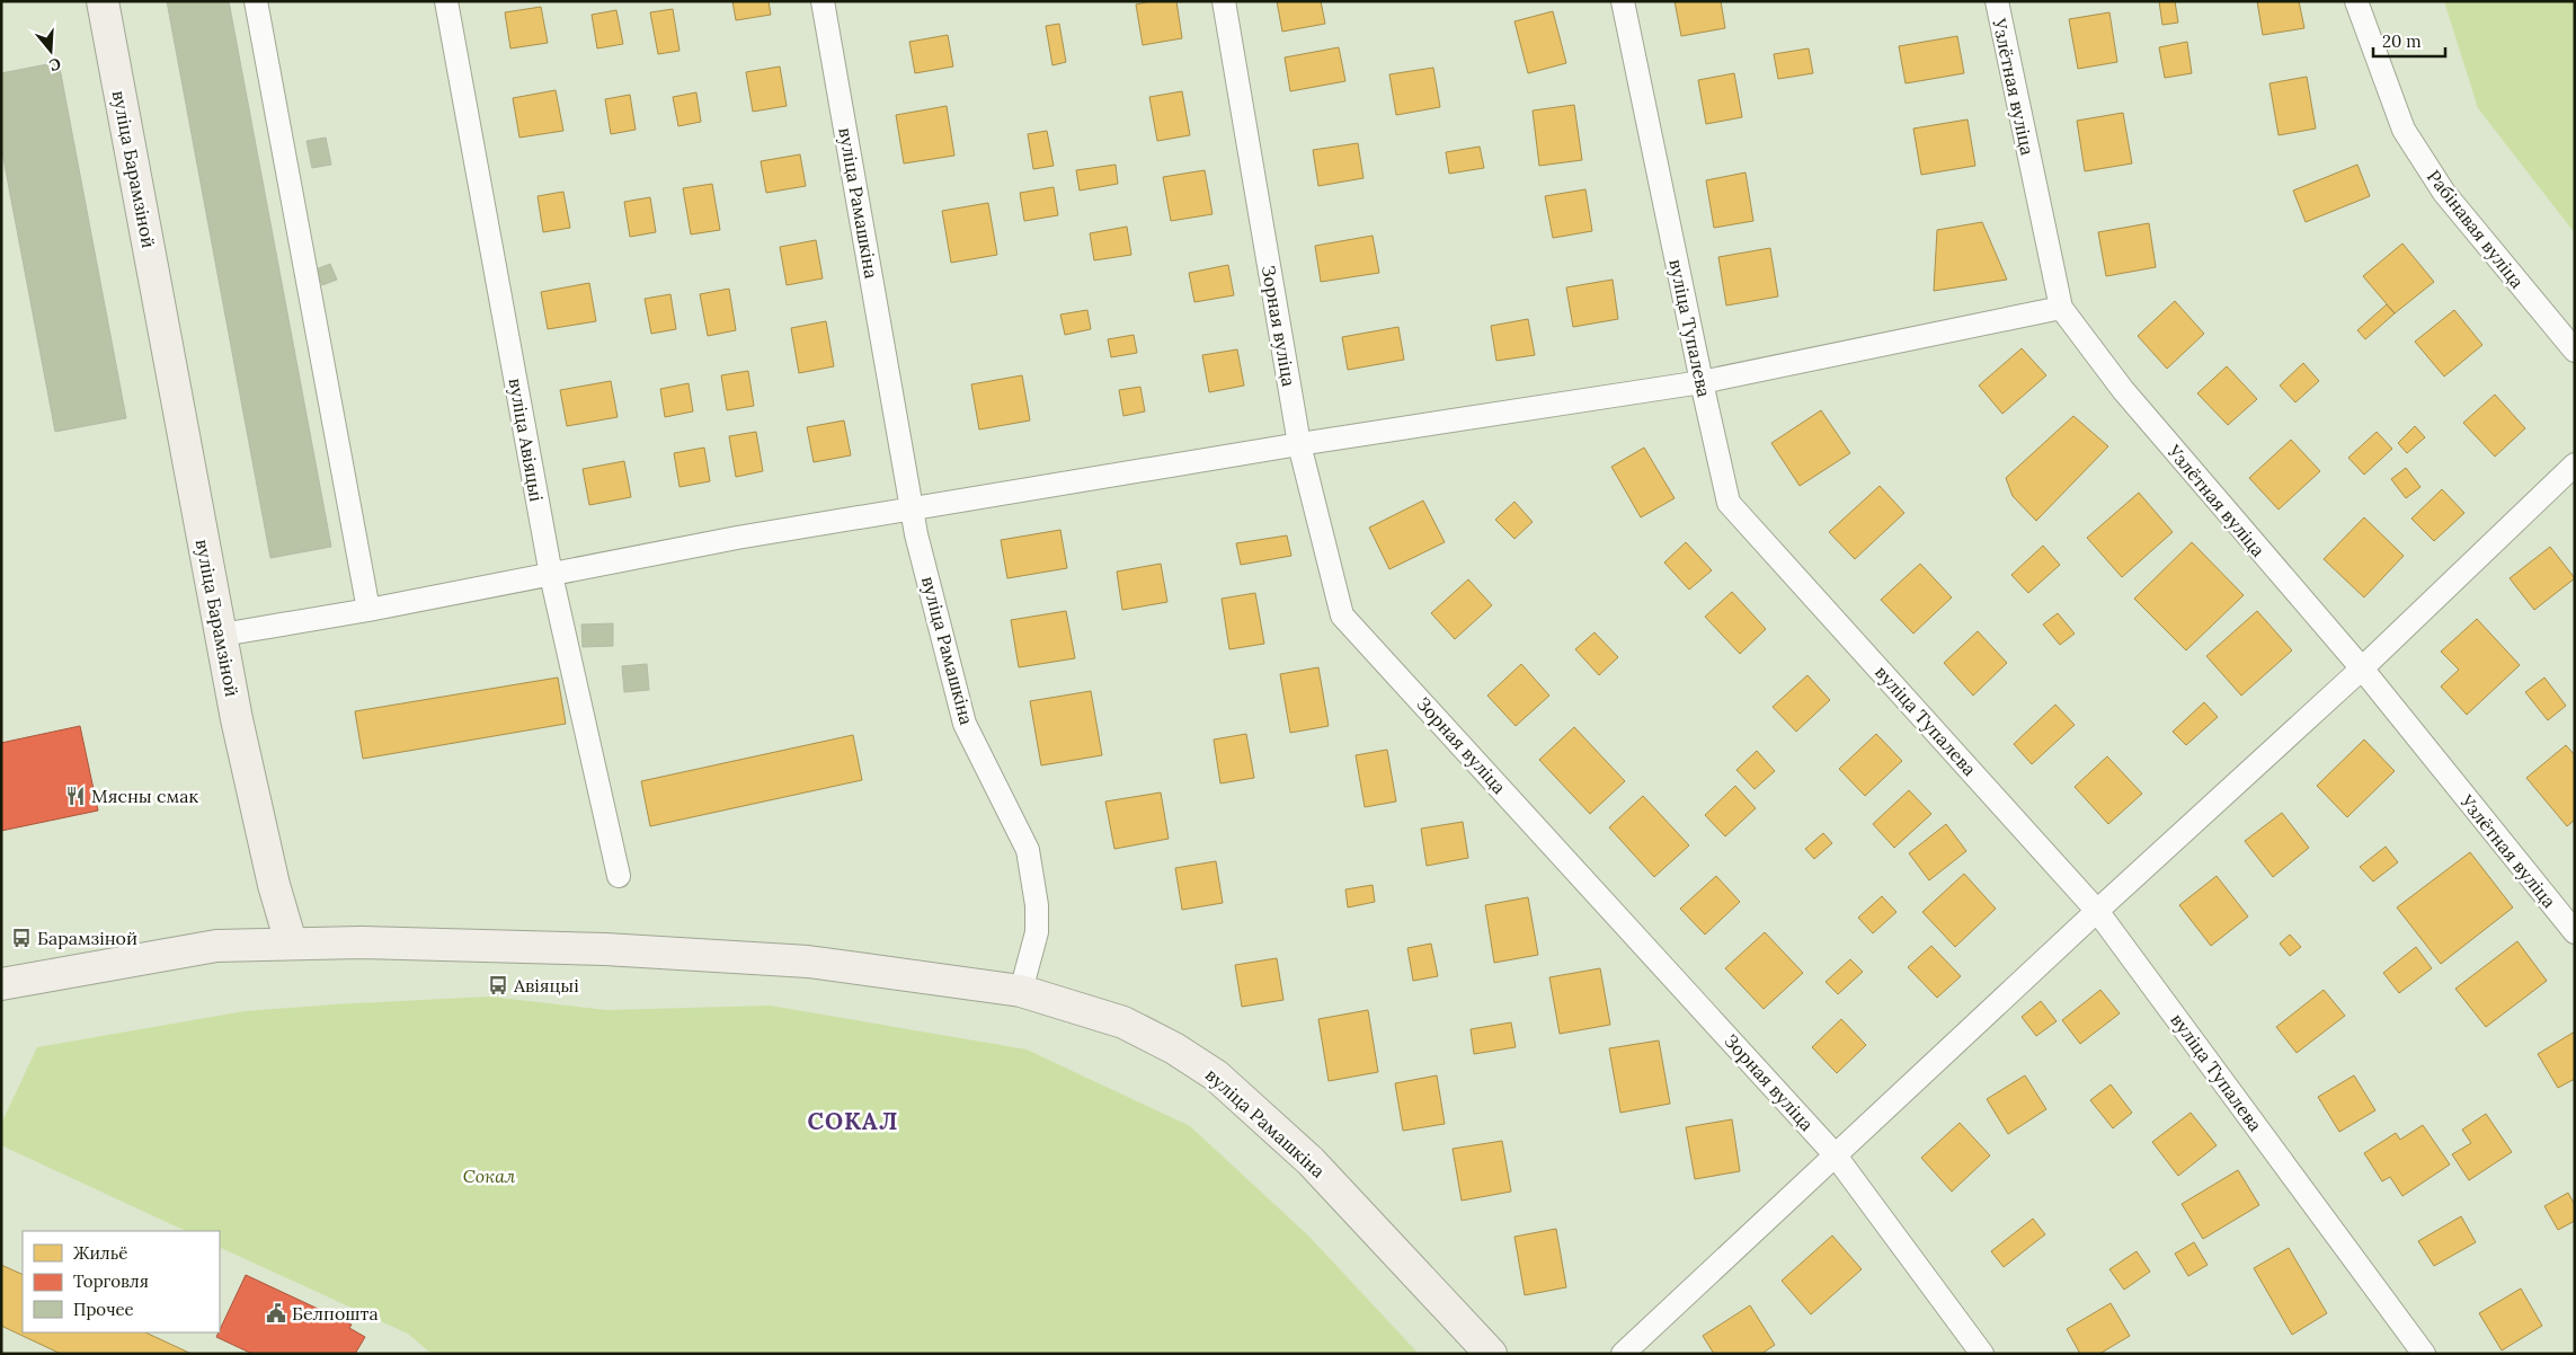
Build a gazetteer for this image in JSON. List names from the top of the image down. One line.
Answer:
{"streets":{"street":["Узлётная вуліца","вуліца Барамзіной","вуліца Рамашкіна","Рабінавая вуліца","Зорная вуліца","вуліца Тупалева","вуліца Авіяцыі"]},"districts":["СОКАЛ"],"parks":["Сокал"],"places":{"restaurant":["Мясны смак"],"bus stop":["Барамзіной","Авіяцыі"],"public building":["Белпошта"]},"legend":["Жильё","Торговля","Прочее"],"scale_bar":"20 m","north":"bottom"}
